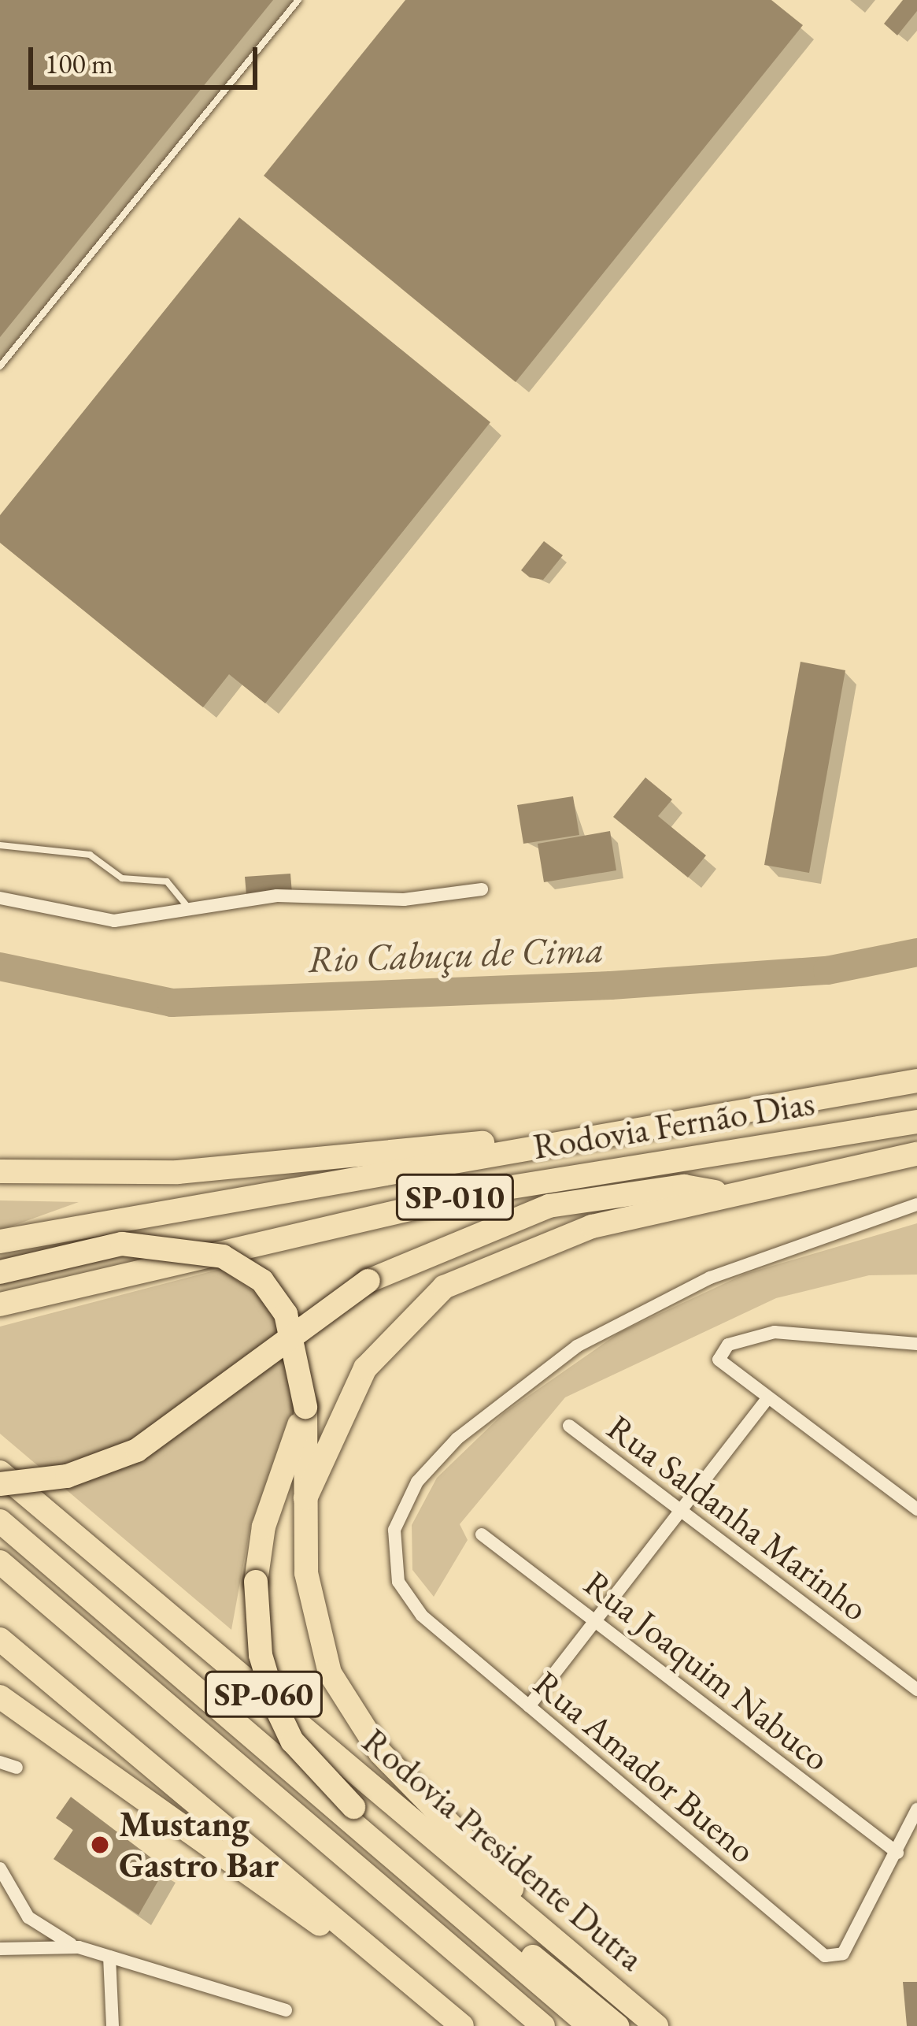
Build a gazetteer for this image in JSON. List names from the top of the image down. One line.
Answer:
{"streets":{"highway":["Rodovia Fernão Dias","SP-010","SP-060","Rodovia Presidente Dutra"],"street":["Rua Saldanha Marinho","Rua Joaquim Nabuco","Rua Amador Bueno"]},"crossings":[["Rua Joaquim Nabuco","Rua Amador Bueno"]],"water":["Rio Cabuçu de Cima"],"places":["Mustang Gastro Bar"],"scale_bar":"100 m"}
